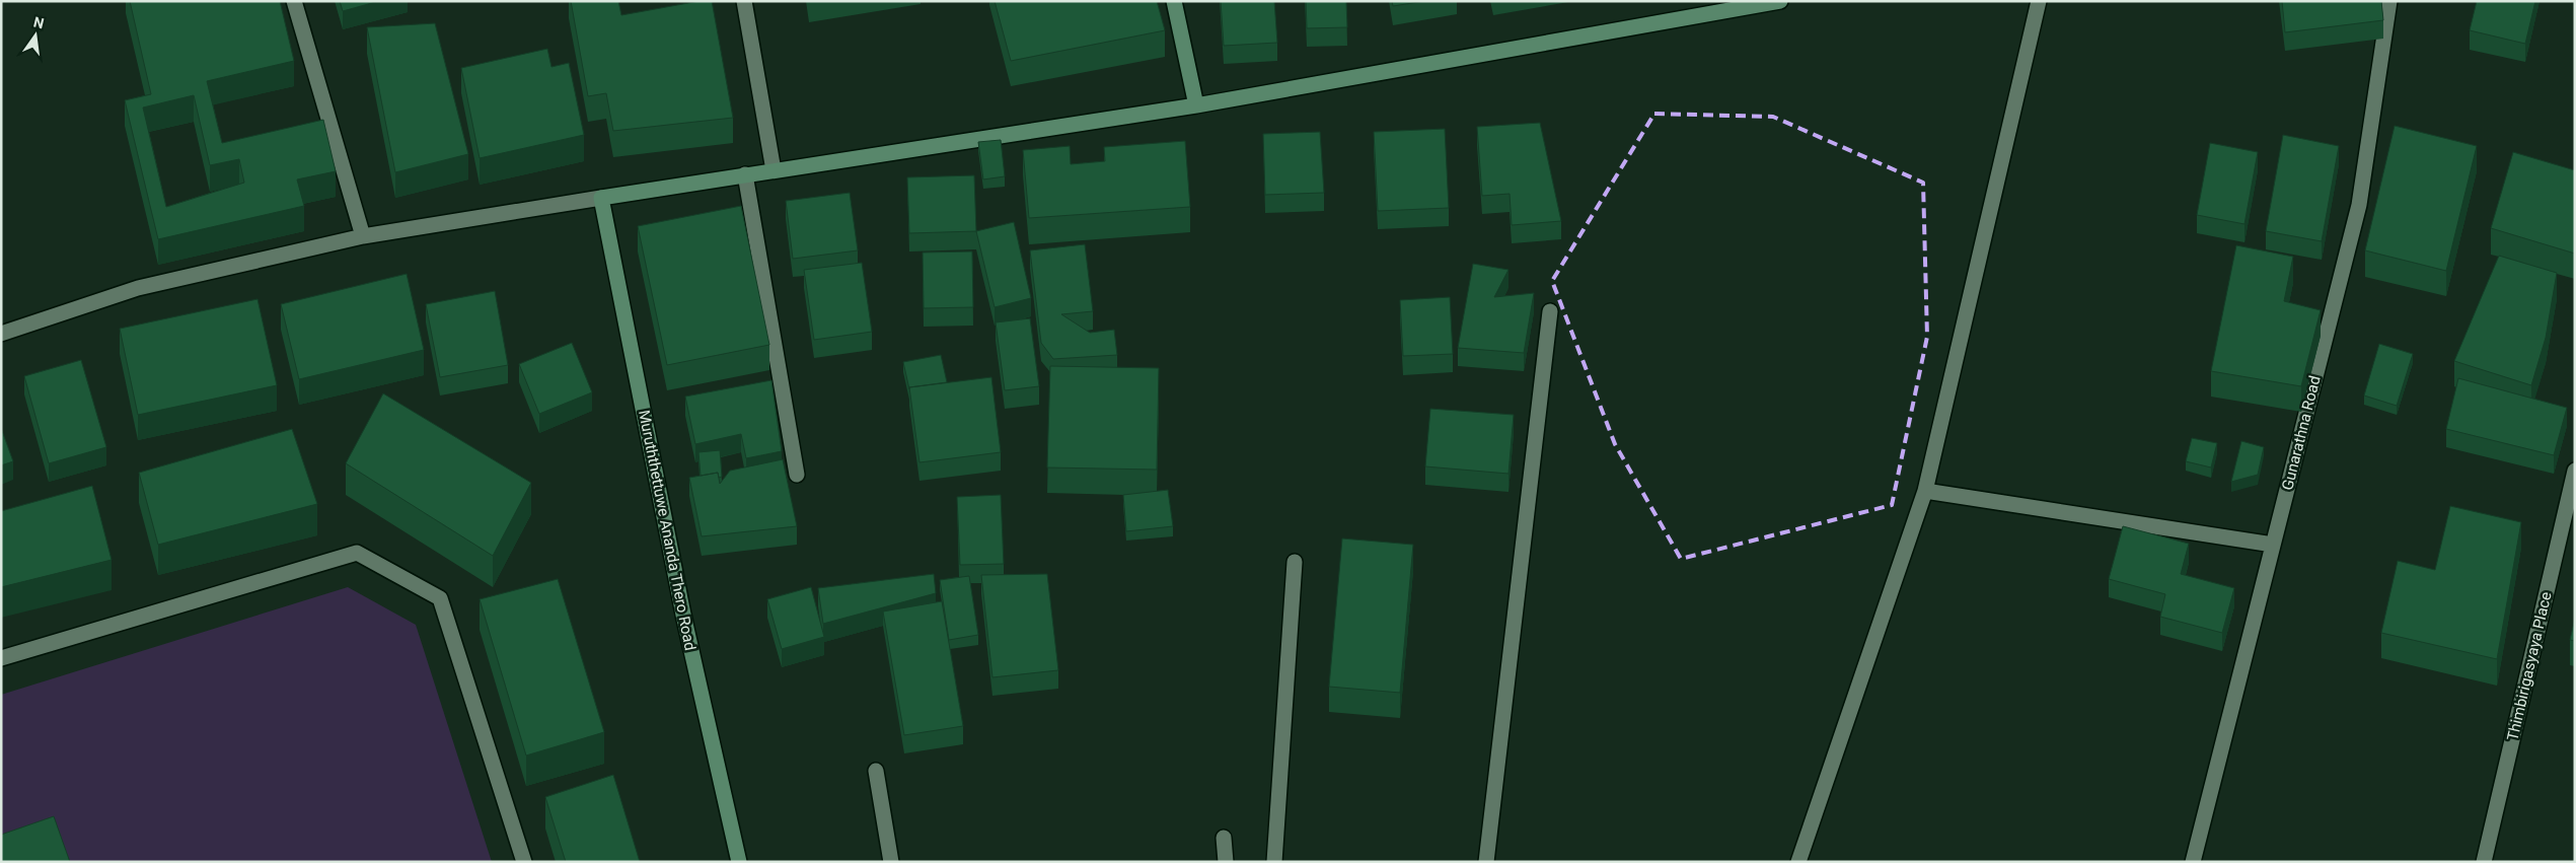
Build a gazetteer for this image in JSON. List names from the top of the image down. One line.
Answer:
{"streets":{"street":["Gunarathna Road","Muruththettuwe Ananda Thero Road","Thimbirigasyaya Place"]},"north":"top"}
